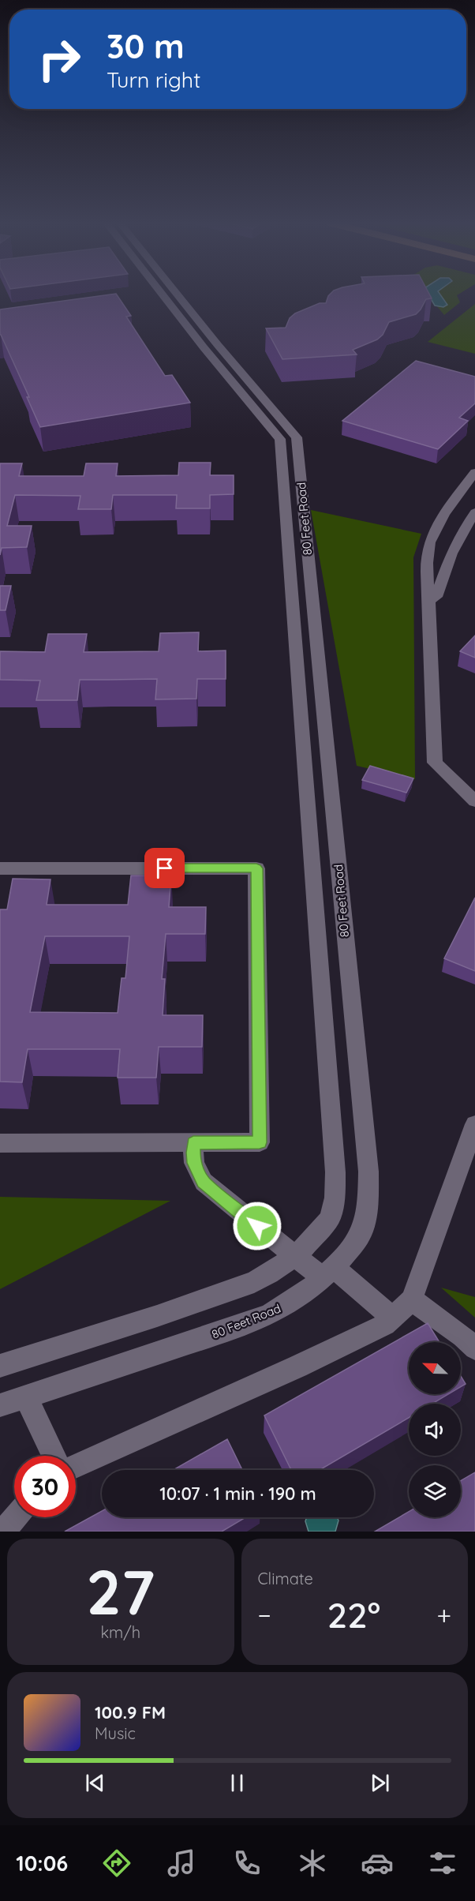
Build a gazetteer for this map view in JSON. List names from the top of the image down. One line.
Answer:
{"streets":{"street":["80 Feet Road"]},"north":"top left","page":{"turn":["30 m","Turn right"],"limit":"30","trip":"10:07 · 1 min · 190 m","tile":[["27","km/h"],"Climate"],"heat":["−","22°","+"],"song":["100.9 FM","Music"],"tabs":"10:06"}}
